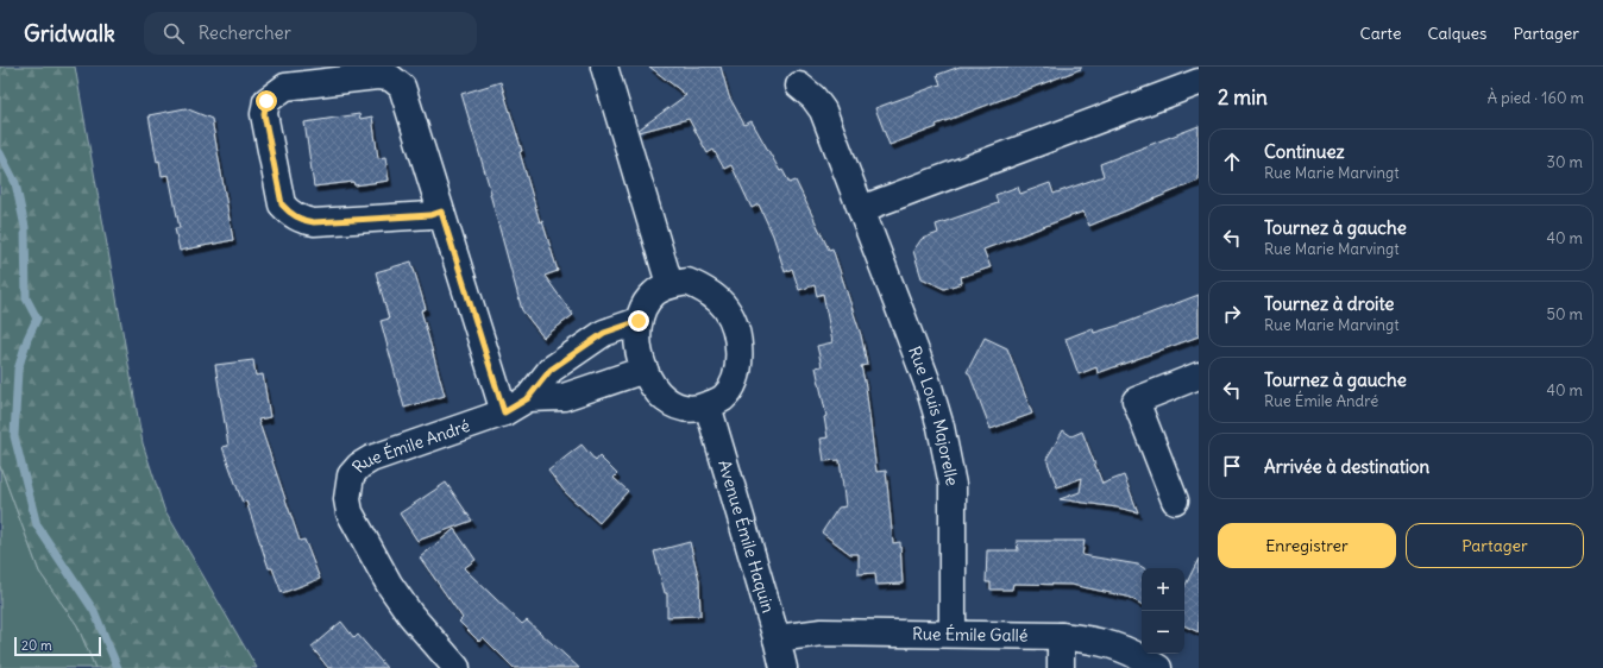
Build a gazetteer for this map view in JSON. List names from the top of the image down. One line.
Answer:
{"streets":{"street":["Rue Louis Majorelle","Rue Émile André","Avenue Émile Haquin","Rue Émile Gallé"]},"crossings":[["Rue Louis Majorelle","Rue Émile Gallé"],["Rue Émile André","Avenue Émile Haquin"],["Avenue Émile Haquin","Rue Émile Gallé"]],"scale_bar":"20 m","page":{"header":"Gridwalk","search":"Rechercher","nav":["Carte","Calques","Partager"],"heading":["2 min","À pied · 160 m"],"list":[["Continuez","Rue Marie Marvingt","30 m"],["Tournez à gauche","Rue Marie Marvingt","40 m"],["Tournez à droite","Rue Marie Marvingt","50 m"],["Tournez à gauche","Rue Émile André","40 m"],"Arrivée à destination"],"buttons":["Enregistrer","Partager"],"map_buttons":["+","−"],"scale":"20 m"}}
